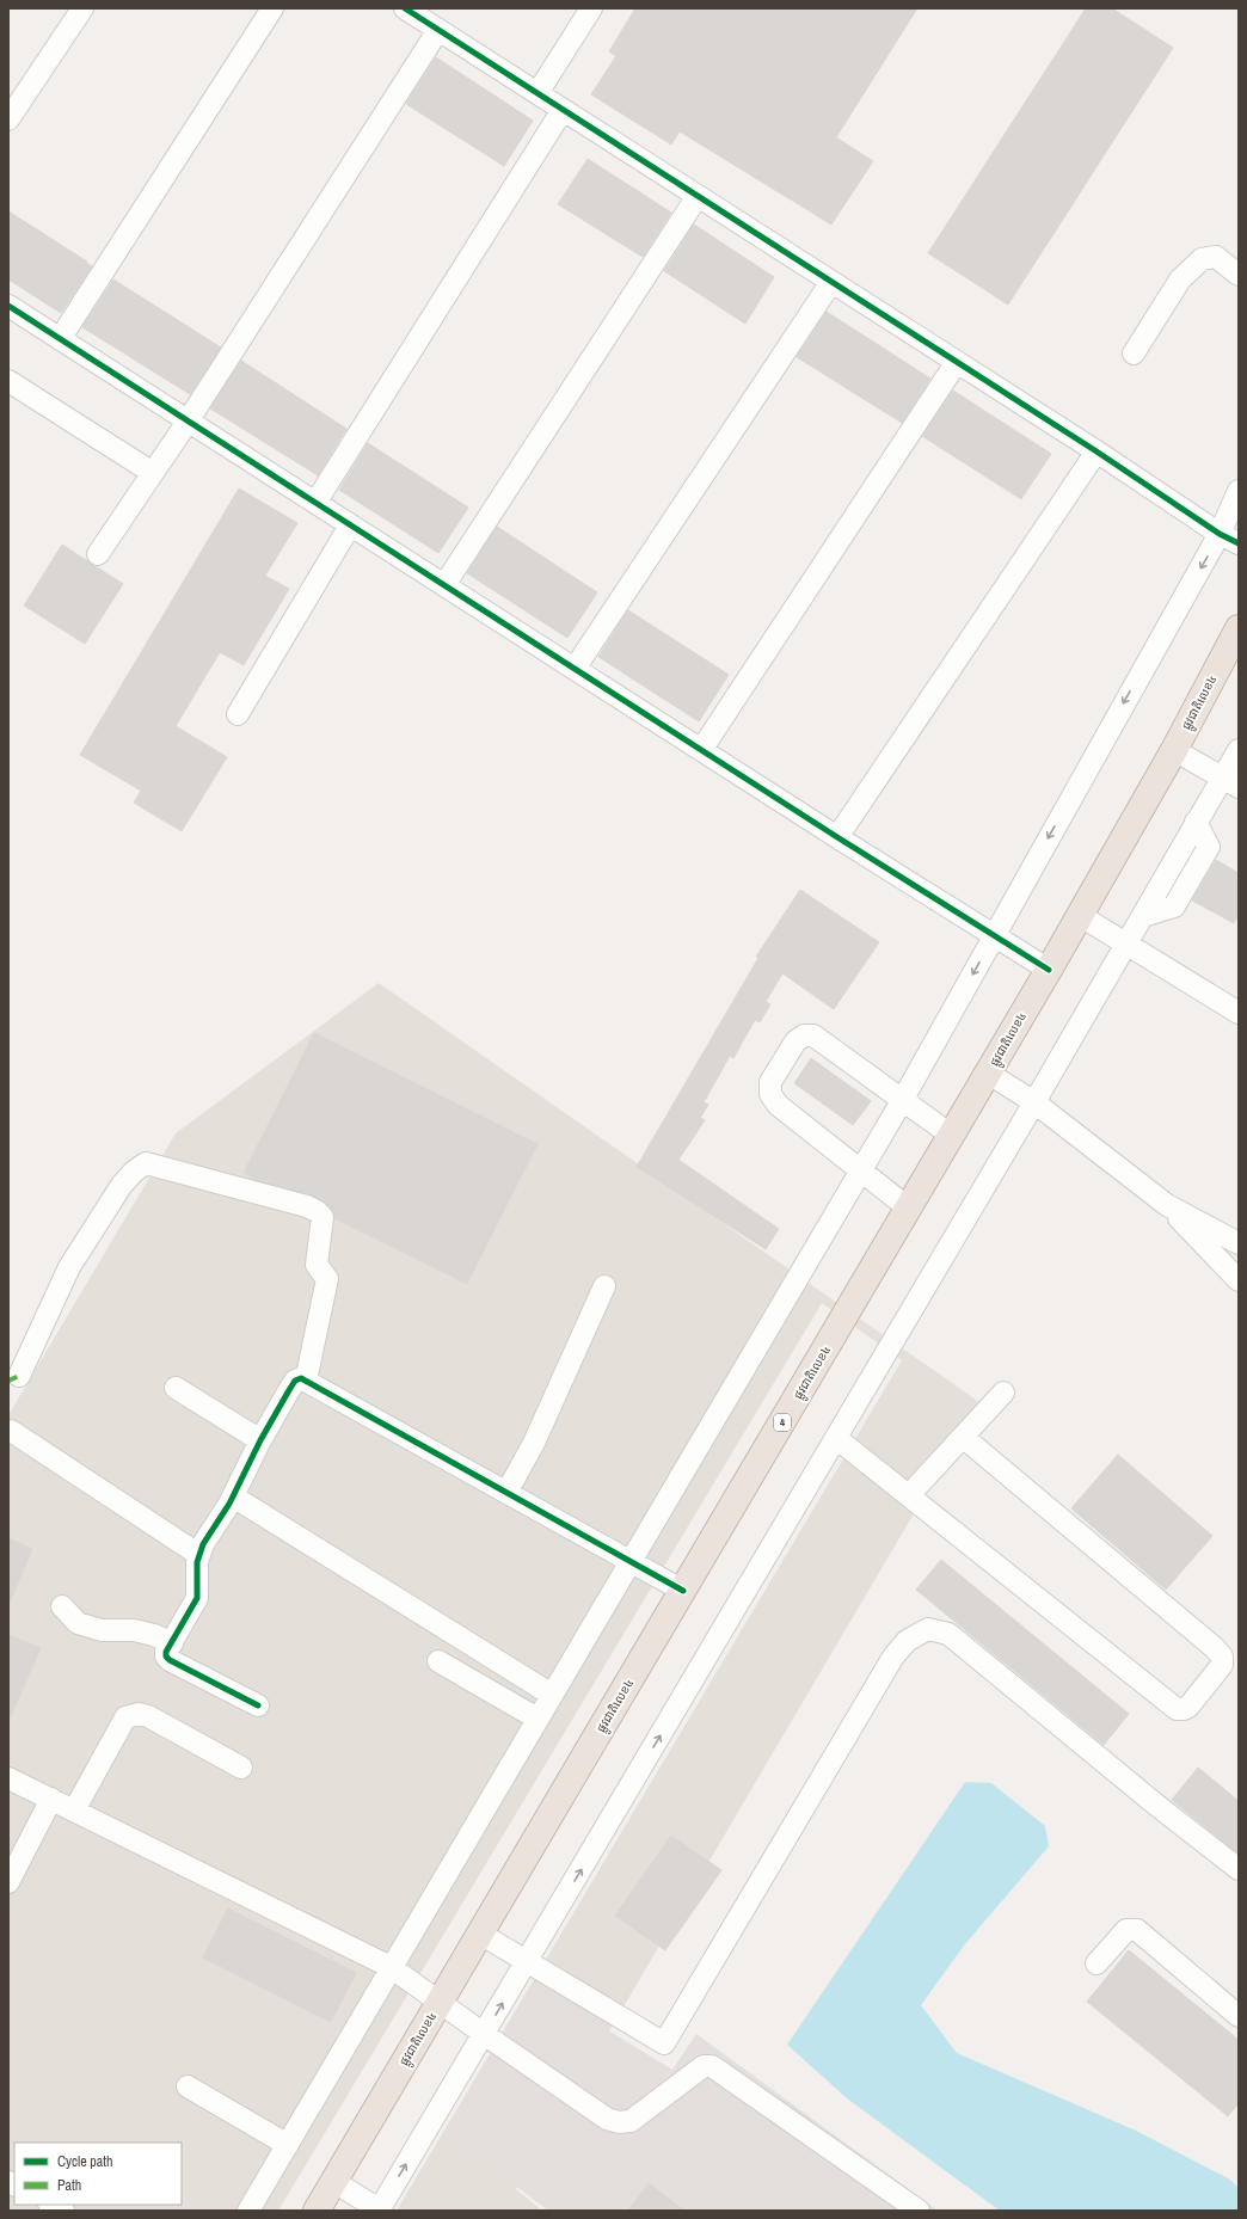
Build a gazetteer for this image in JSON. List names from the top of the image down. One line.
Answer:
{"streets":{"highway":["ផ្លូវជាតិលេខ៤","4"]},"legend":["Cycle path","Path"]}
